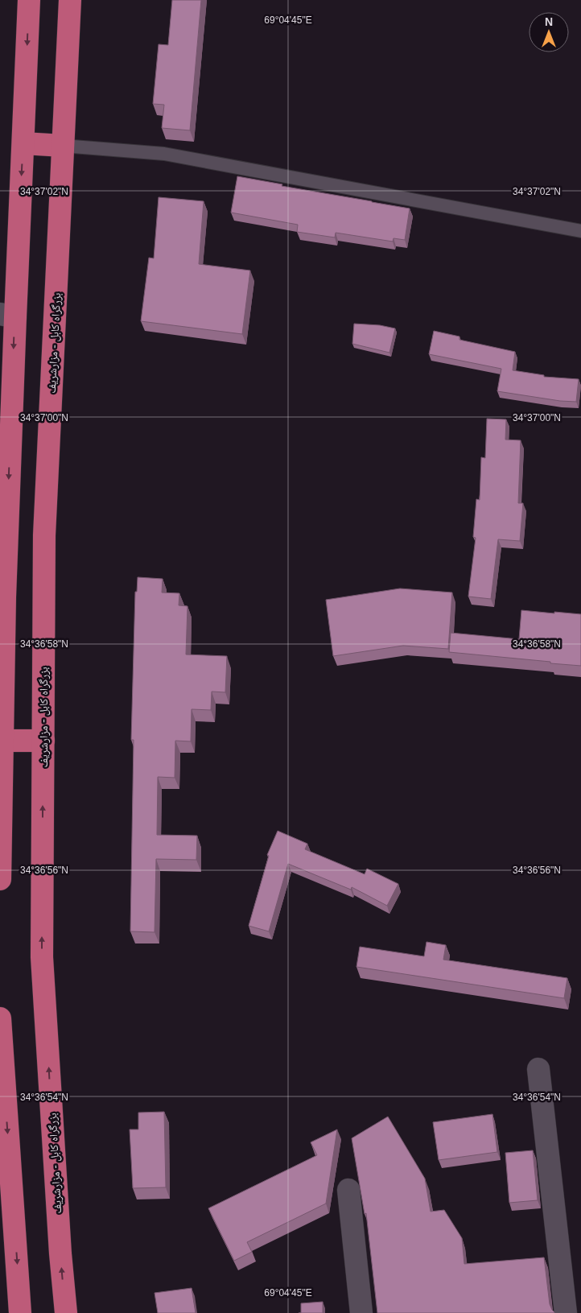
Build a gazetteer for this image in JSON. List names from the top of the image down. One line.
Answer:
{"streets":{"highway":["بزرگراه کابل - مزارشریف"]},"north":"top","coordinates":["69°04'45\"E","34°37'02\"N","34°37'00\"N","34°36'58\"N","34°36'56\"N","34°36'54\"N"]}
